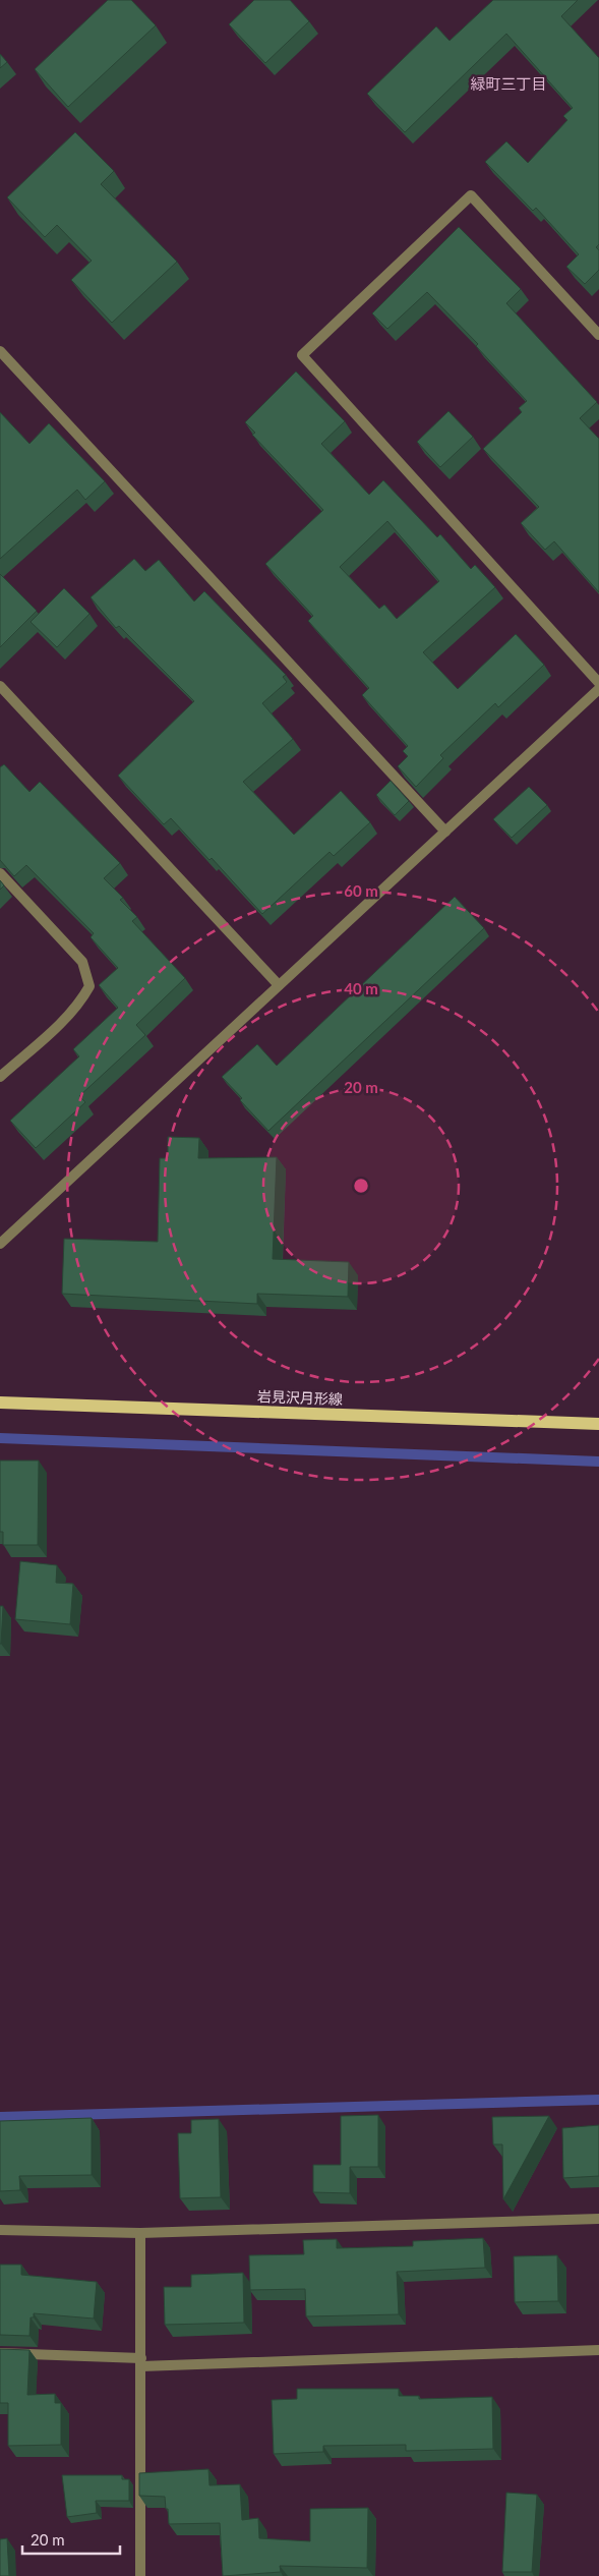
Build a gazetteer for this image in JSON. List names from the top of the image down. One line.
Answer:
{"streets":{"main road":["岩見沢月形線"]},"districts":["緑町三丁目"],"scale_bar":"20 m","rings":["60 m","40 m","20 m"]}
